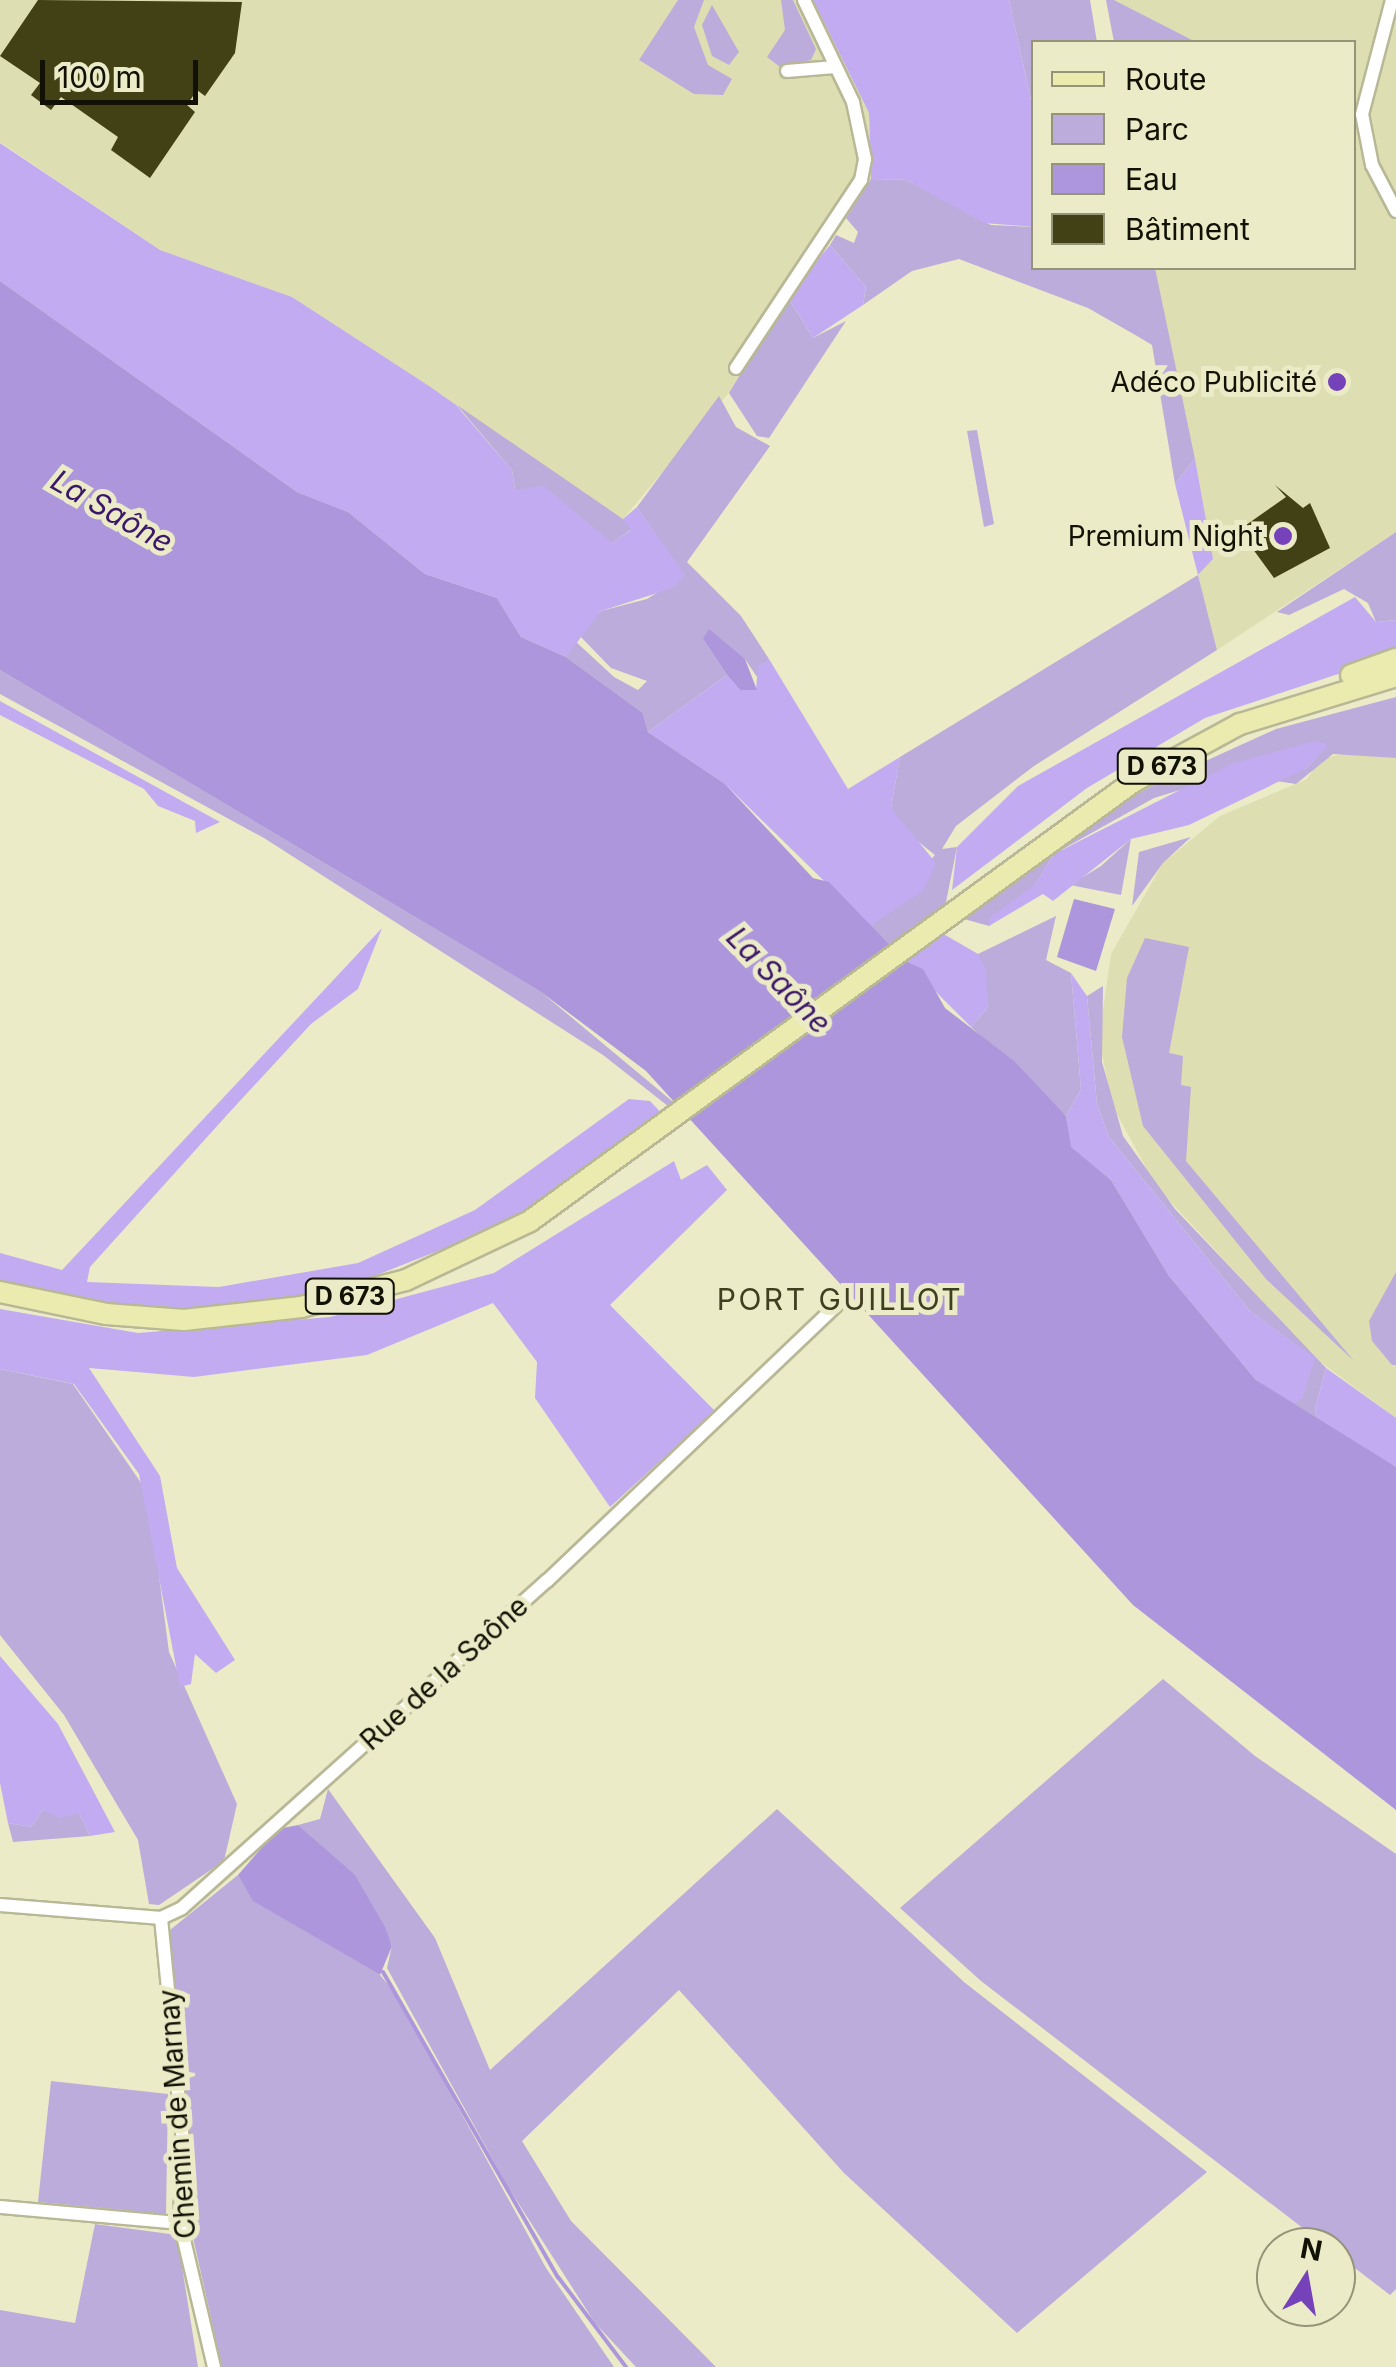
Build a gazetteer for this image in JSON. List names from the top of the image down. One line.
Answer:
{"streets":{"main road":["D 673"],"street":["Rue de la Saône","Chemin de Marnay"]},"crossings":[["Rue de la Saône","Chemin de Marnay"]],"districts":["PORT GUILLOT"],"water":["La Saône"],"places":["Adéco Publicité","Premium Night"],"legend":["Route","Parc","Eau","Bâtiment"],"scale_bar":"100 m","north":"top"}
